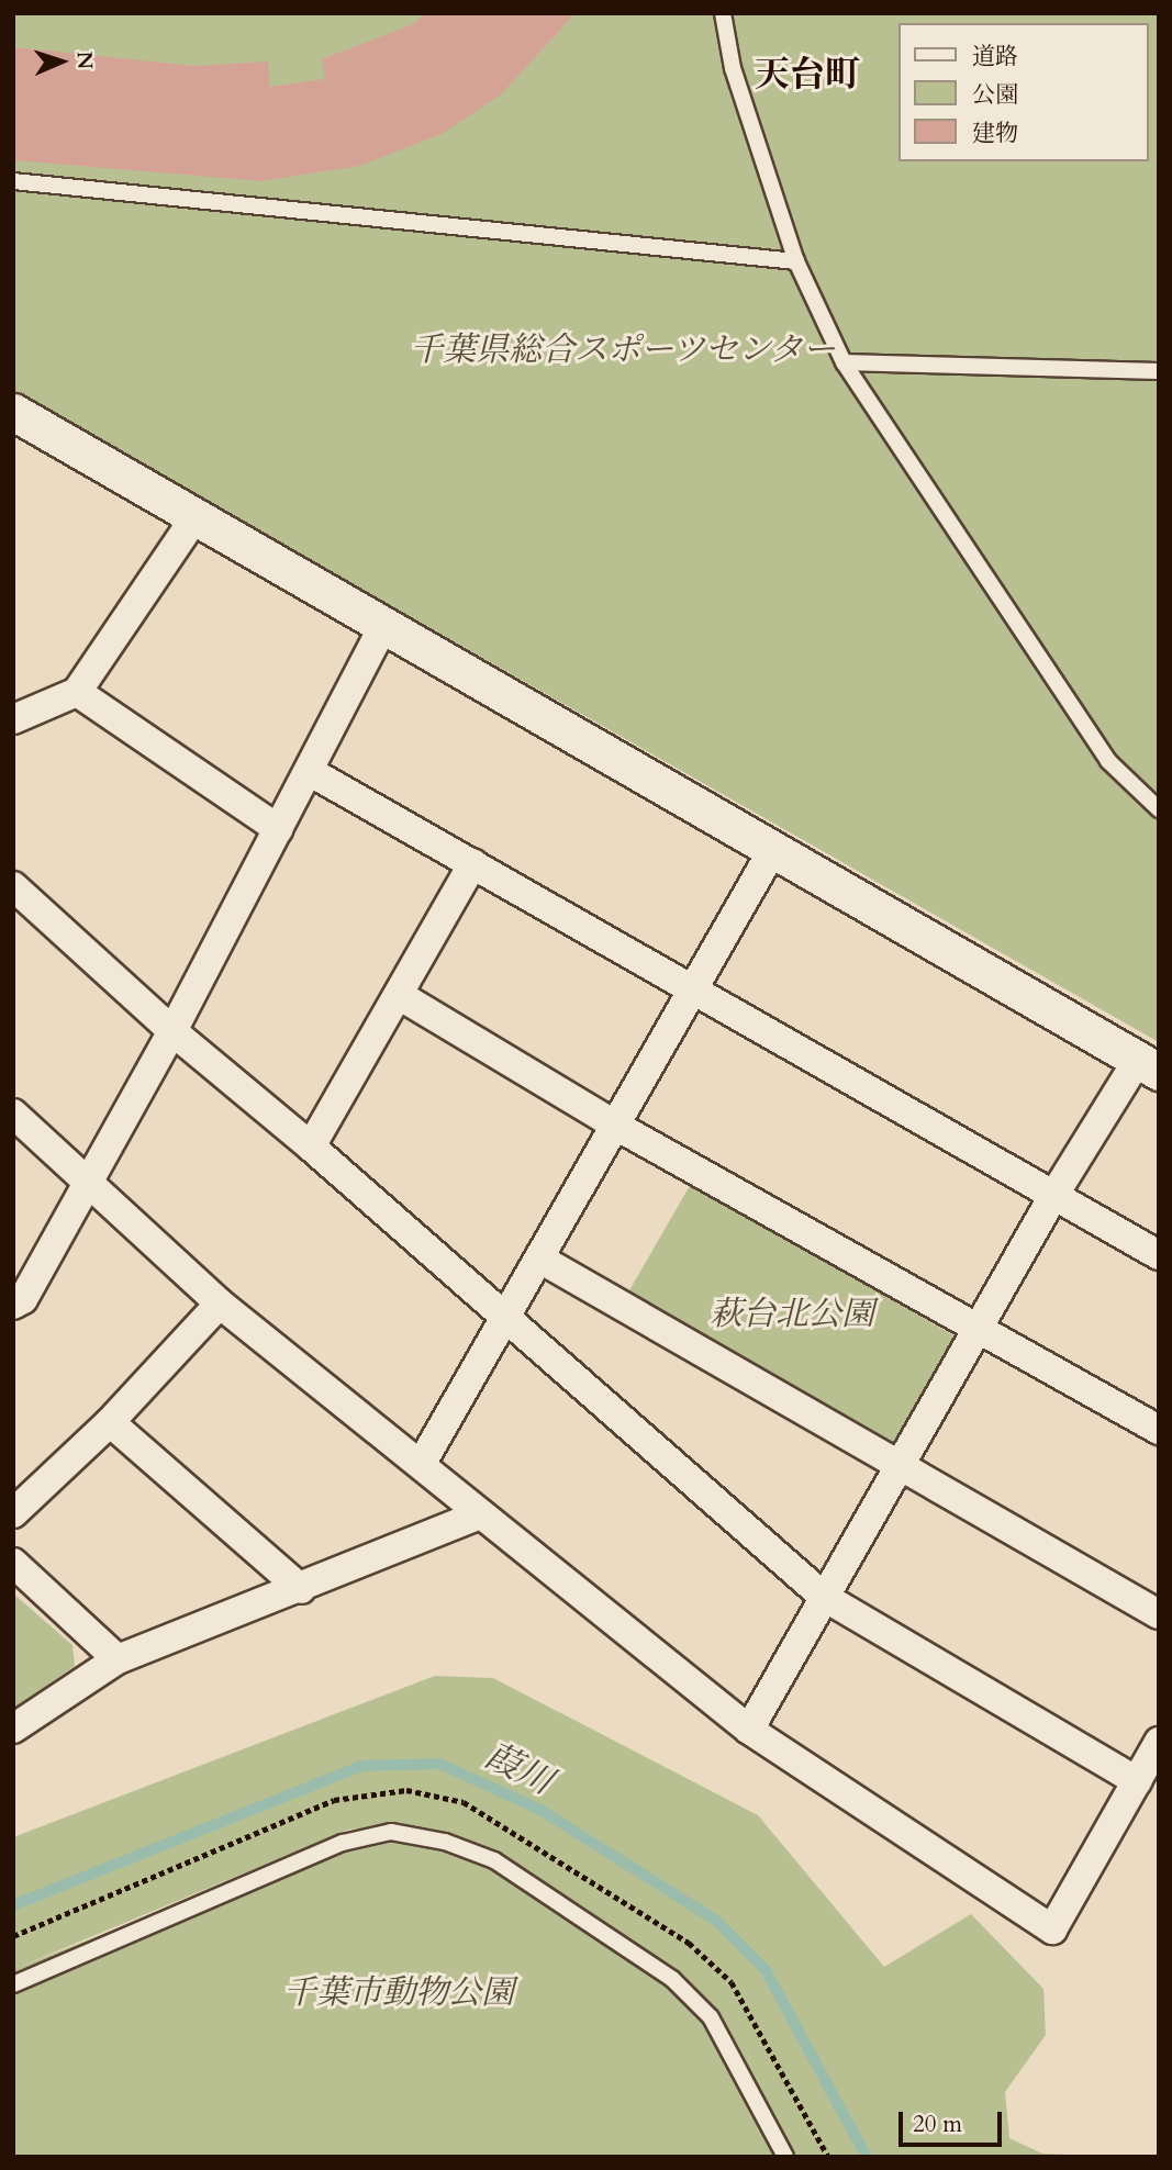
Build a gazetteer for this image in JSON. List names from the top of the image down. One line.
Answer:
{"districts":["天台町"],"water":["葭川"],"parks":["千葉県総合スポーツセンター","萩台北公園","千葉市動物公園"],"legend":["道路","公園","建物"],"scale_bar":"20 m","north":"right"}
